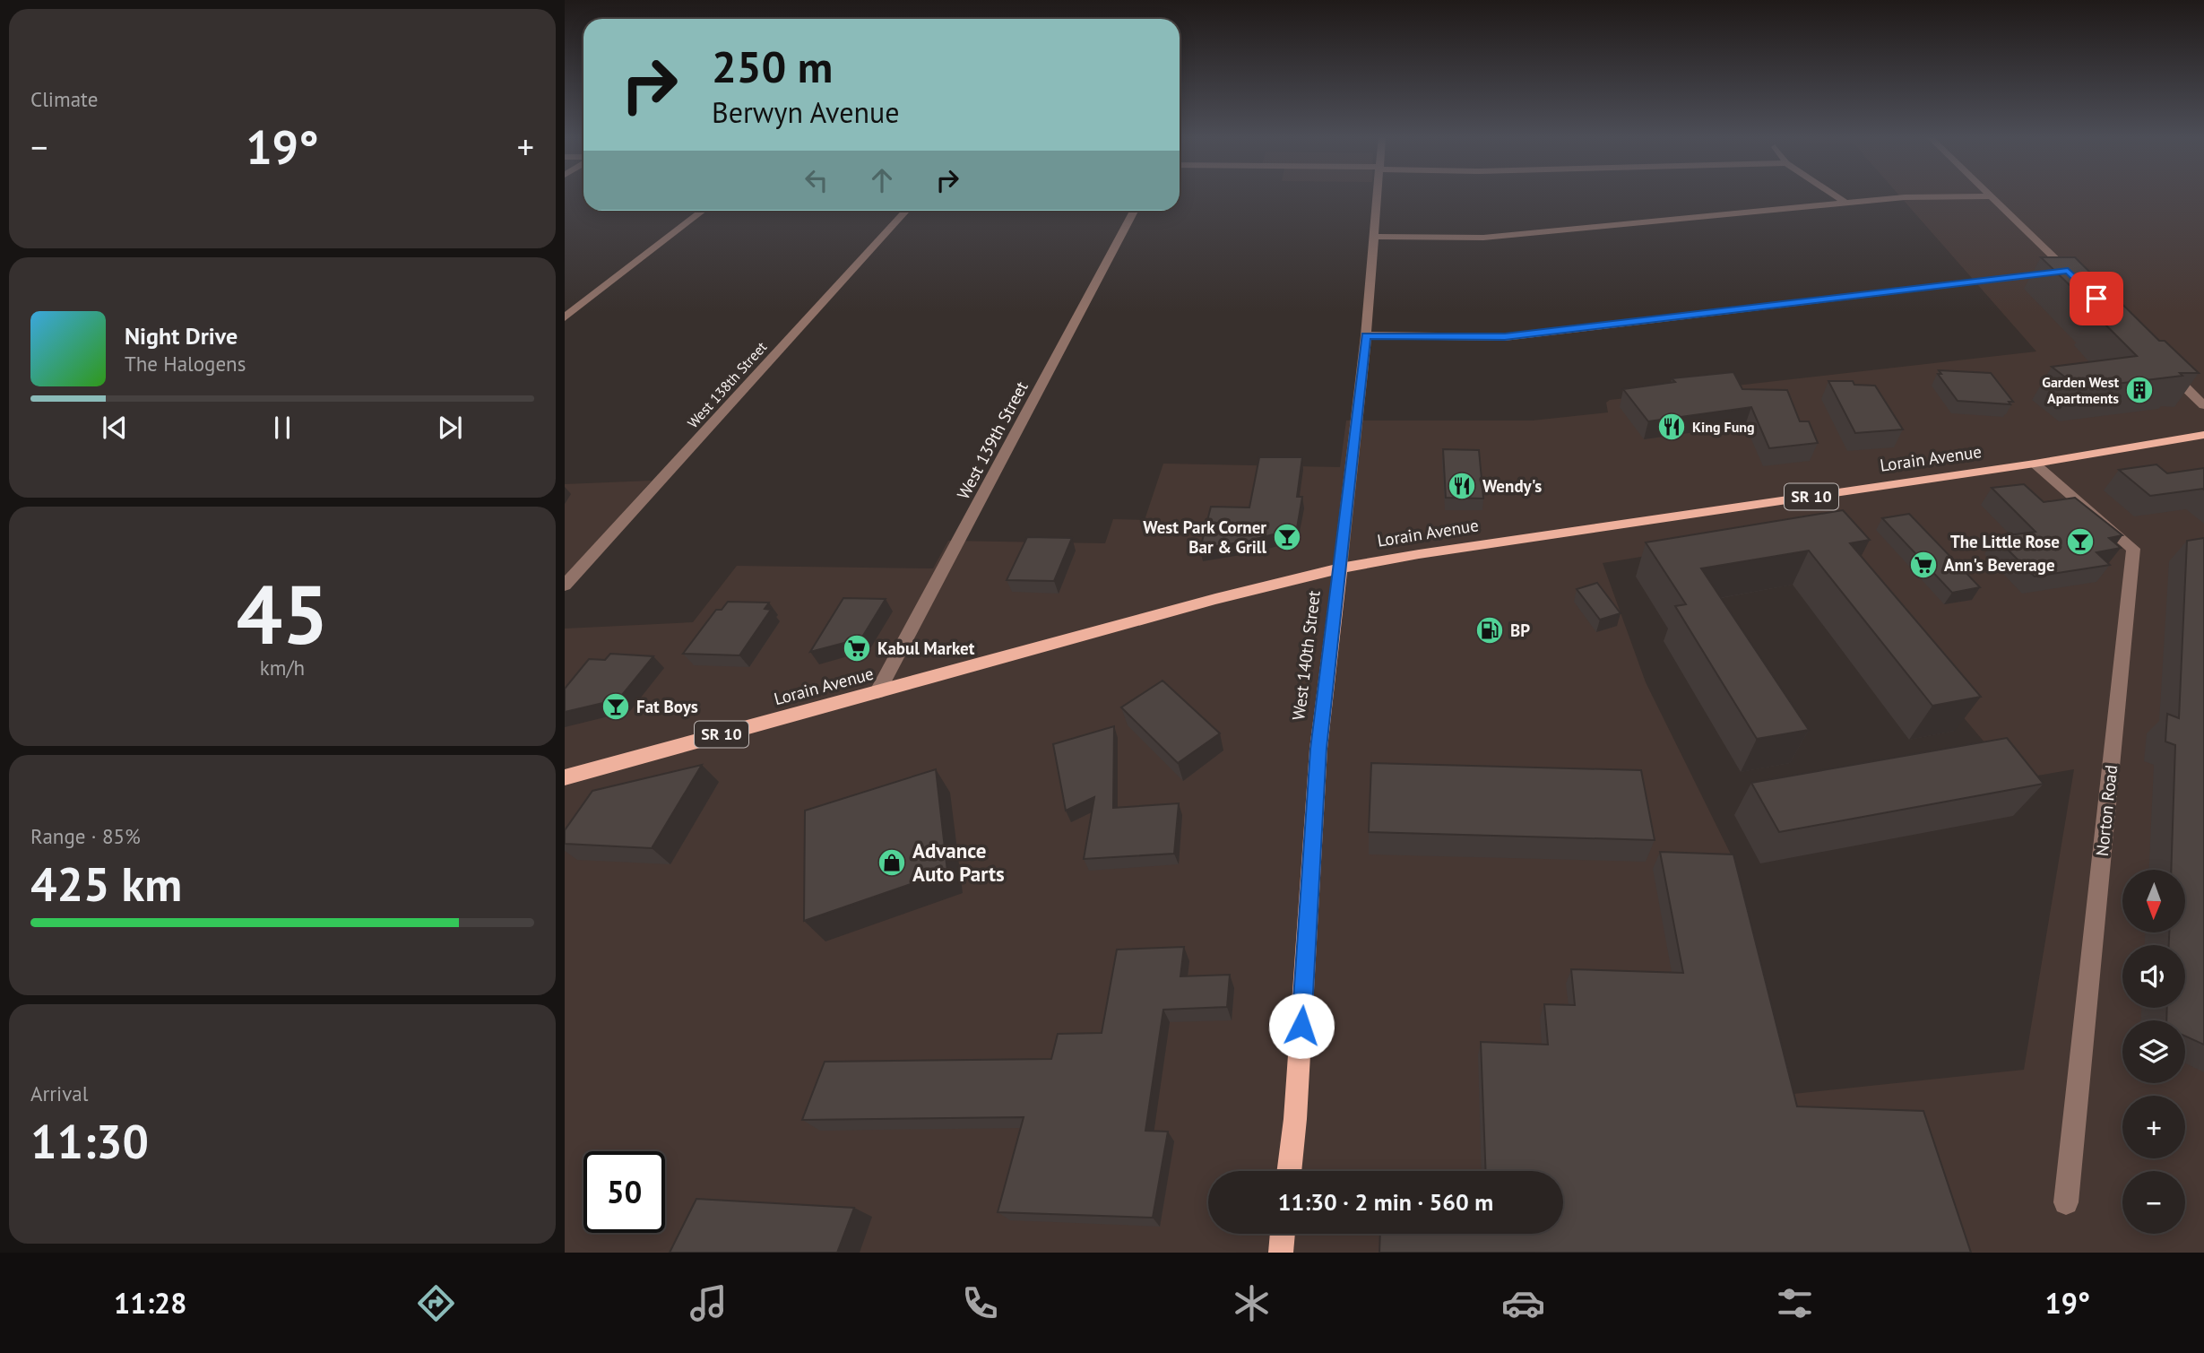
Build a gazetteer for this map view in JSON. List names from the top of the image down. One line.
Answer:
{"streets":{"main road":["Lorain Avenue","SR 10","West 140th Street"],"street":["West 138th Street","West 139th Street","Norton Road"]},"crossings":[["West 139th Street","Lorain Avenue"],["Lorain Avenue","West 140th Street"],["Lorain Avenue","Norton Road"]],"places":{"building":["Garden West Apartments"],"restaurant":["King Fung","Wendy's"],"bar":["West Park Corner Bar & Grill","The Little Rose","Fat Boys"],"supermarket":["Ann's Beverage","Kabul Market"],"fuel station":["BP"],"shop":["Advance Auto Parts"]},"north":"bottom","page":{"tile":["Climate",["45","km/h"],["Range · 85%","425 km"],["Arrival","11:30"]],"turn":["250 m","Berwyn Avenue"],"heat":["−","19°","+"],"song":["Night Drive","The Halogens"],"map_buttons":["+","−"],"limit":"50","trip":"11:30 · 2 min · 560 m","tabs":["11:28","19°"]}}
